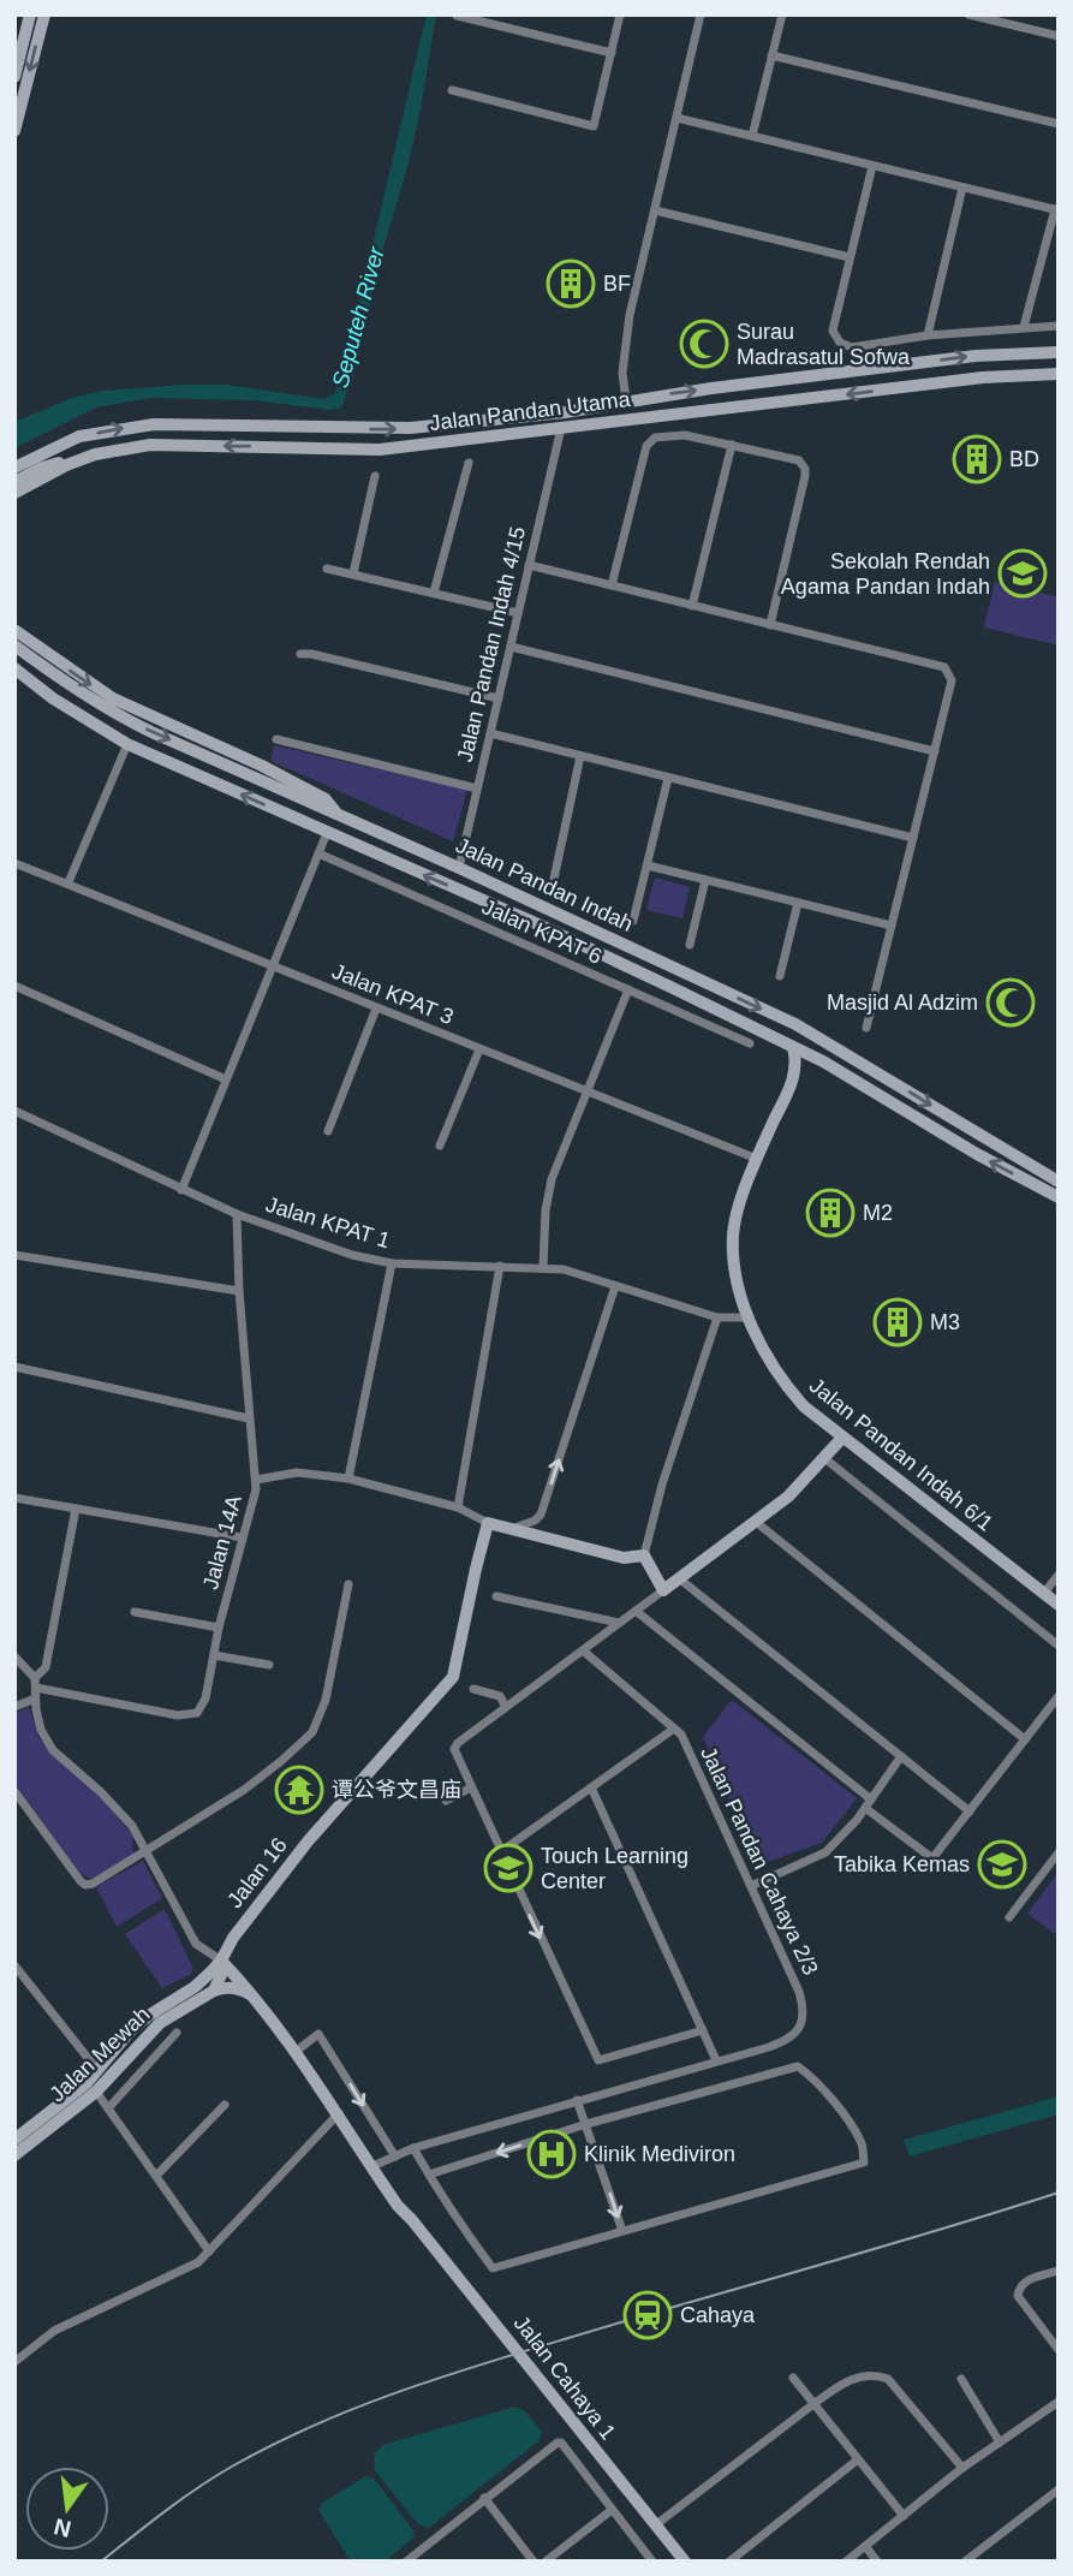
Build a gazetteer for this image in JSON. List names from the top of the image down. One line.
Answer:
{"streets":{"main road":["Jalan Pandan Utama","Jalan Pandan Indah","Jalan Pandan Indah 6/1","Jalan 16","Jalan Mewah","Jalan Cahaya 1"],"street":["Jalan Pandan Indah 4/15","Jalan KPAT 6","Jalan KPAT 3","Jalan KPAT 1","Jalan 14A","Jalan Pandan Cahaya 2/3"]},"crossings":[["Jalan Pandan Utama","Jalan Pandan Indah 4/15"],["Jalan Pandan Indah 4/15","Jalan Pandan Indah"],["Jalan Pandan Indah","Jalan Pandan Indah 6/1"],["Jalan KPAT 3","Jalan Pandan Indah 6/1"],["Jalan KPAT 1","Jalan Pandan Indah 6/1"],["Jalan KPAT 1","Jalan 14A"],["Jalan 16","Jalan Mewah"],["Jalan 16","Jalan Cahaya 1"],["Jalan Mewah","Jalan Cahaya 1"]],"water":["Seputeh River"],"places":{"building":["BF","BD","M2","M3"],"mosque":["Surau Madrasatul Sofwa","Masjid Al Adzim"],"school or university":["Sekolah Rendah Agama Pandan Indah","Tabika Kemas","Touch Learning Center"],"temple":["谭公爷文昌庙"],"hospital":["Klinik Mediviron"],"station":["Cahaya"]},"north":"bottom"}
